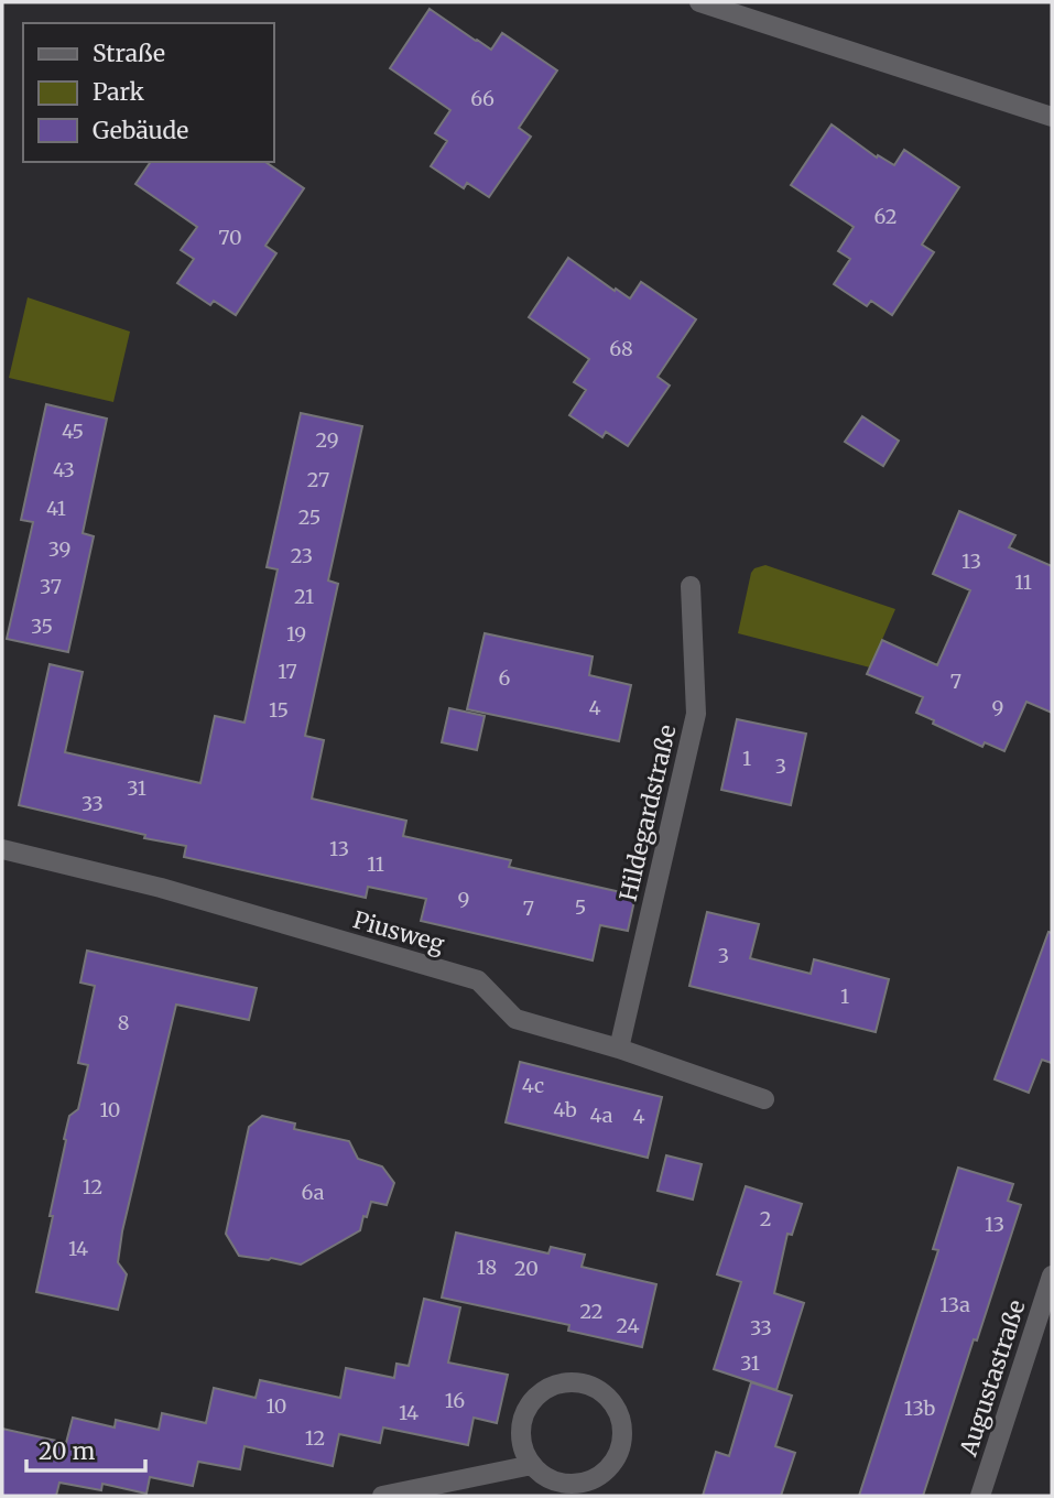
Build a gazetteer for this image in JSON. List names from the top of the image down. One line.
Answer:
{"streets":{"street":["Hildegardstraße","Piusweg","Augustastraße"]},"crossings":[["Hildegardstraße","Piusweg"]],"house_numbers":["66","62","70","68","45","29","43","27","41","25","39","23","13","11","37","21","35","19","17","6","7","4","9","15","1","3","31","33","13","11","9","5","7","3","1","8","4c","10","4b","4a","4","12","6a","2","13","14","18","20","13a","22","24","33","31","16","10","13b","14","12"],"legend":["Straße","Park","Gebäude"],"scale_bar":"20 m"}
